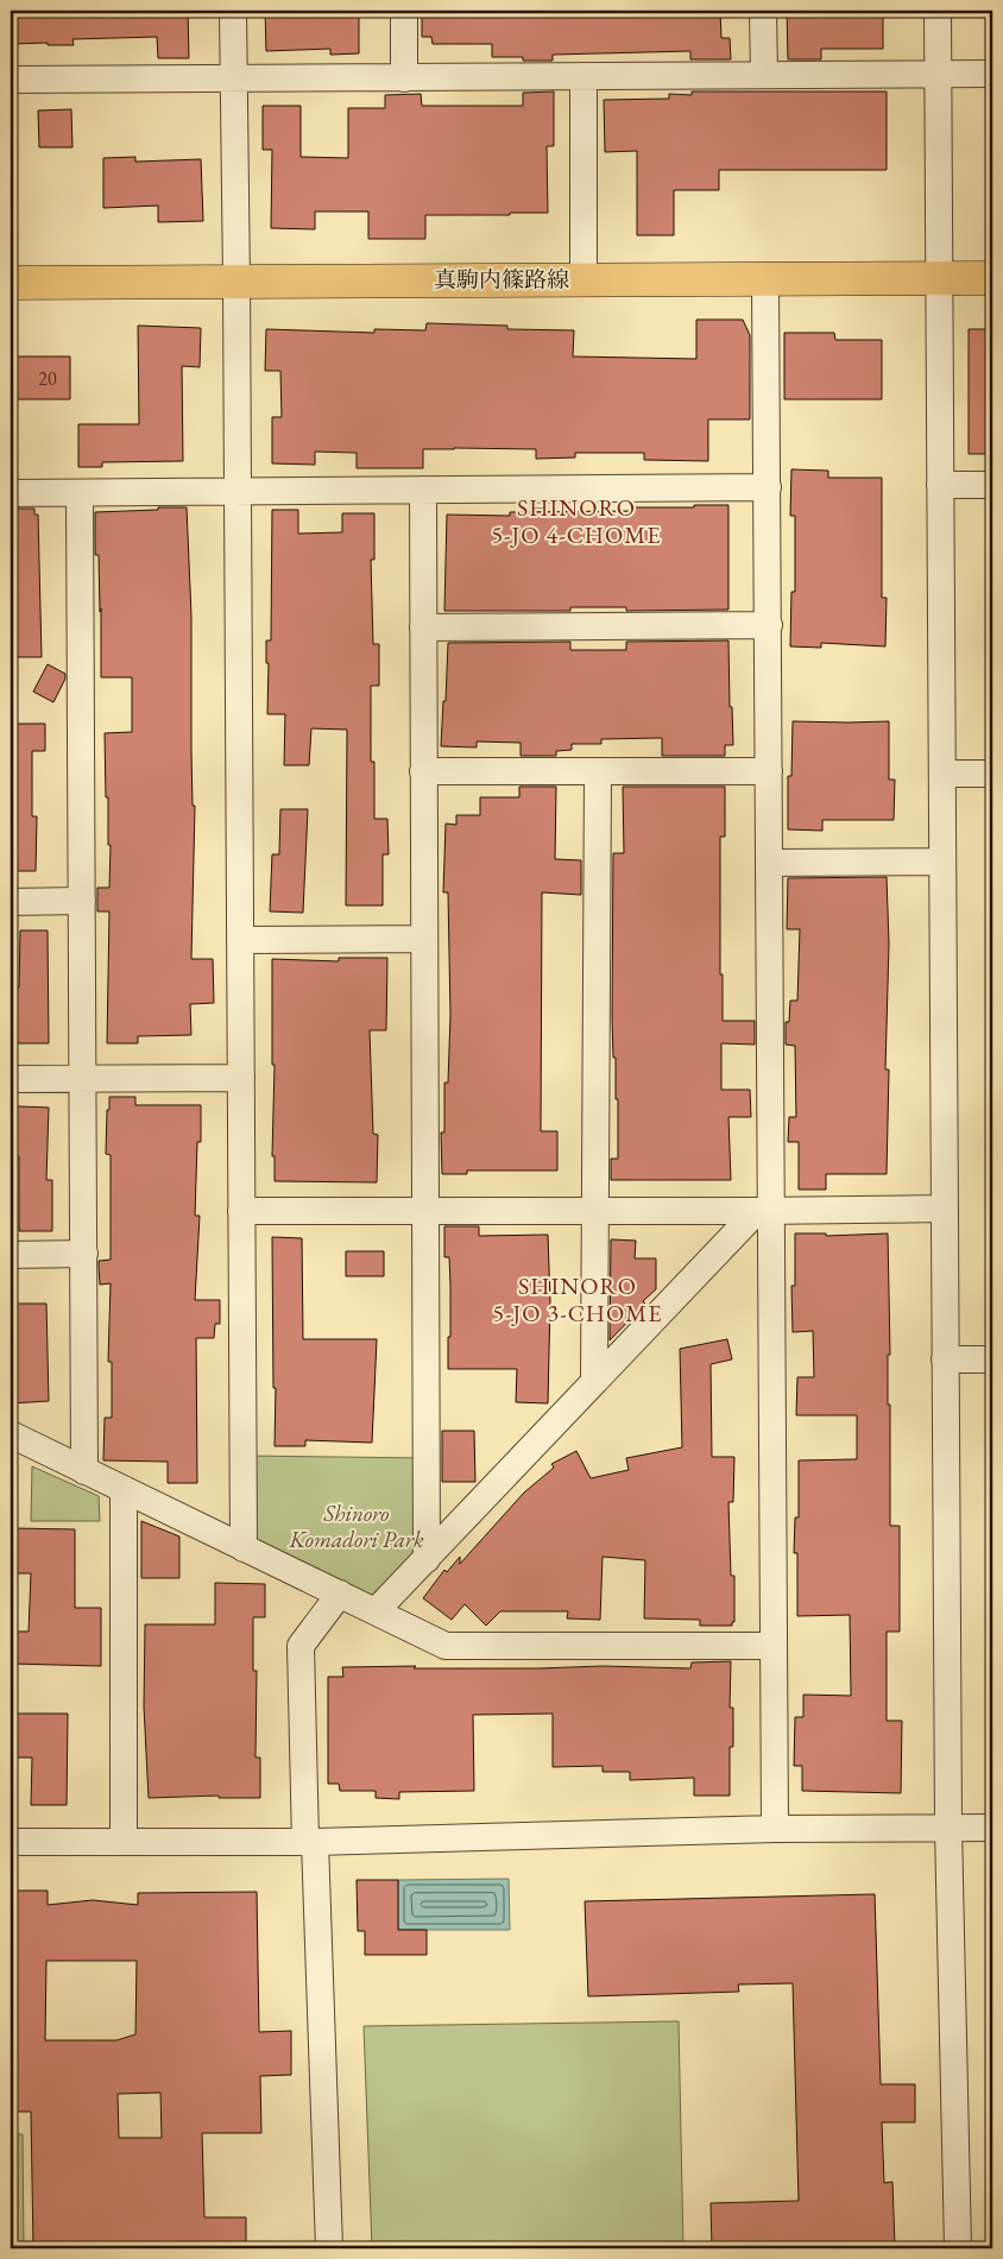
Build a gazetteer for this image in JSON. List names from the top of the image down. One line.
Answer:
{"streets":{"main road":["真駒内篠路線"]},"districts":["SHINORO 5-JO 4-CHOME","SHINORO 5-JO 3-CHOME"],"parks":["Shinoro Komadori Park"],"house_numbers":["20"]}
